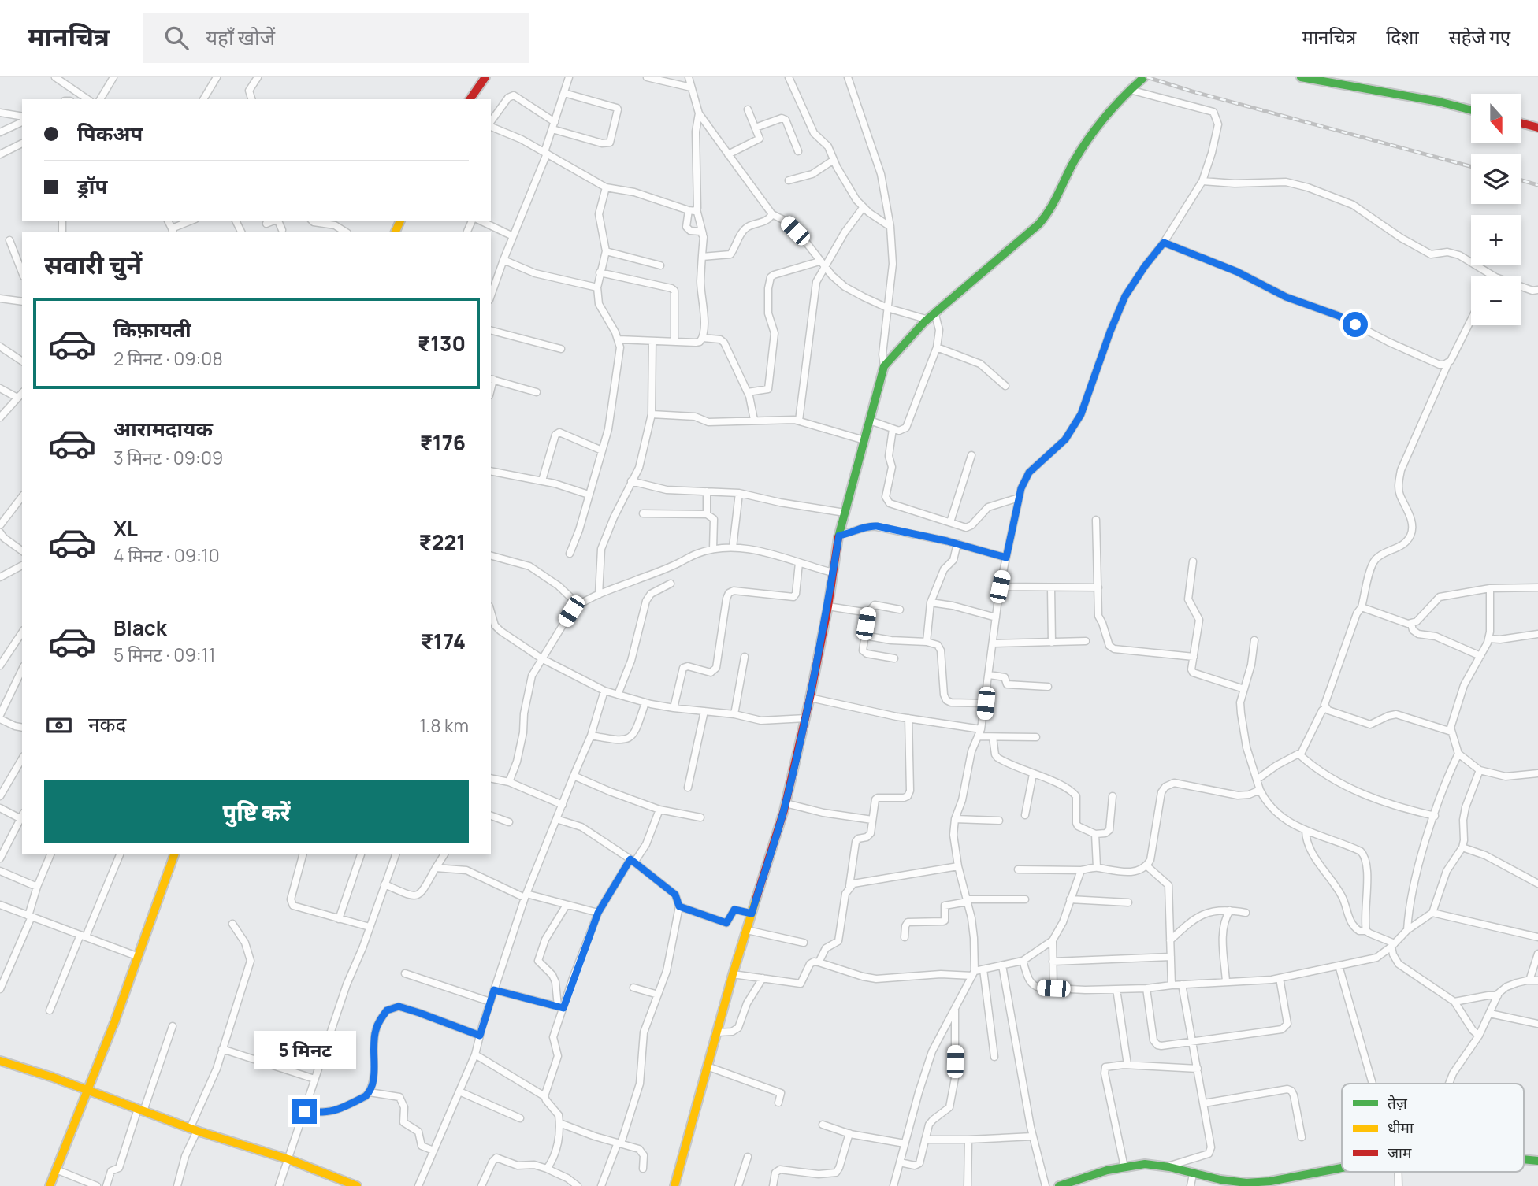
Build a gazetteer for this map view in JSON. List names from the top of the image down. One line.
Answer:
{"legend":["तेज़","धीमा","जाम"],"north":"bottom","page":{"header":"मानचित्र","search":"यहाँ खोजें","nav":["मानचित्र","दिशा","सहेजे गए"],"map_buttons":["+","−"],"banner":["पिकअप","ड्रॉप"],"heading":"सवारी चुनें","list":[{"name":"किफ़ायती","note":"2 मिनट · 09:08","value":"₹130"},{"name":"आरामदायक","note":"3 मिनट · 09:09","value":"₹176"},{"name":"XL","note":"4 मिनट · 09:10","value":"₹221"},{"name":"Black","note":"5 मिनट · 09:11","value":"₹174"}],"pay":["नकद","1.8 km"],"buttons":"पुष्टि करें","bubble":"5 मिनट"}}
